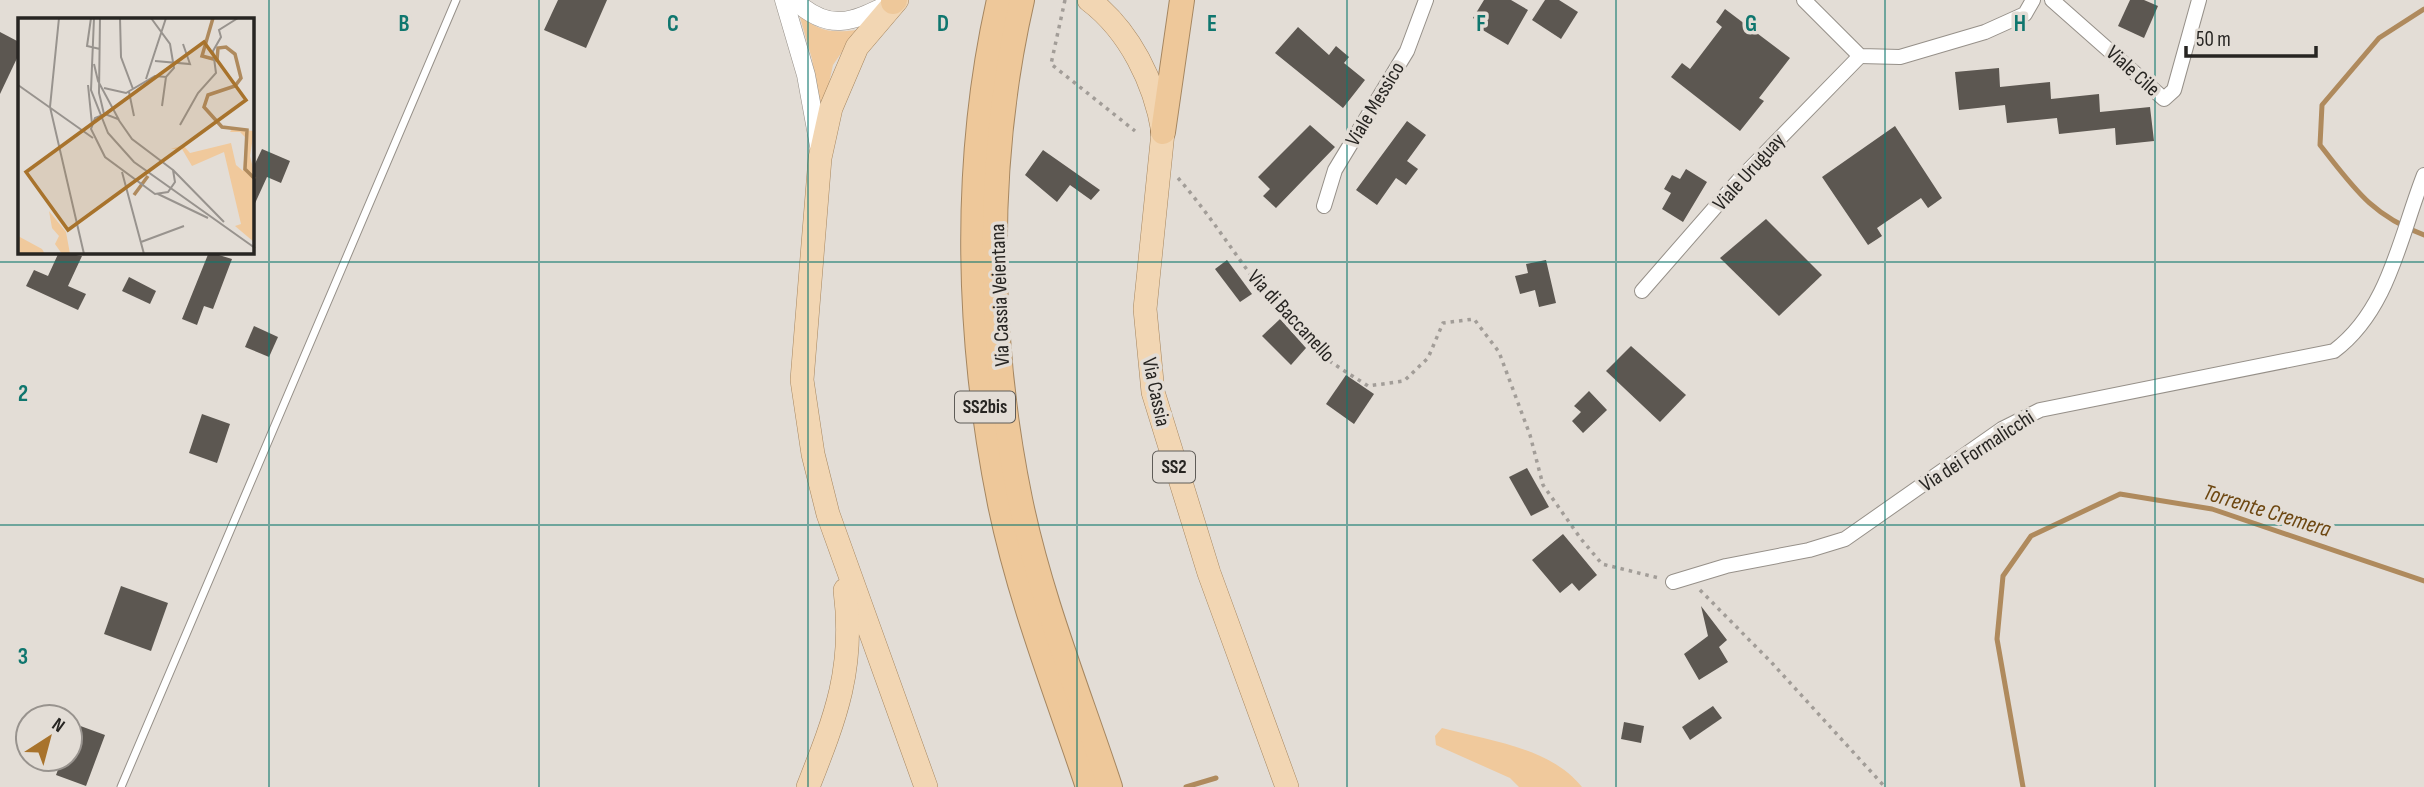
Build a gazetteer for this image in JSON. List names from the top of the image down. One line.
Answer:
{"streets":{"highway":["Via Cassia Veientana","SS2bis","SS2"],"main road":["Via Cassia"],"street":["Viale Cile","Viale Messico","Viale Uruguay","Via dei Formalicchi"],"path":["Via di Baccanello"]},"crossings":[["Via Cassia","SS2"]],"water":["Torrente Cremera"],"scale_bar":"50 m","north":"top right","grid":{"columns":["B","C","D","E","F","G","H"],"rows":["2","3"]}}
